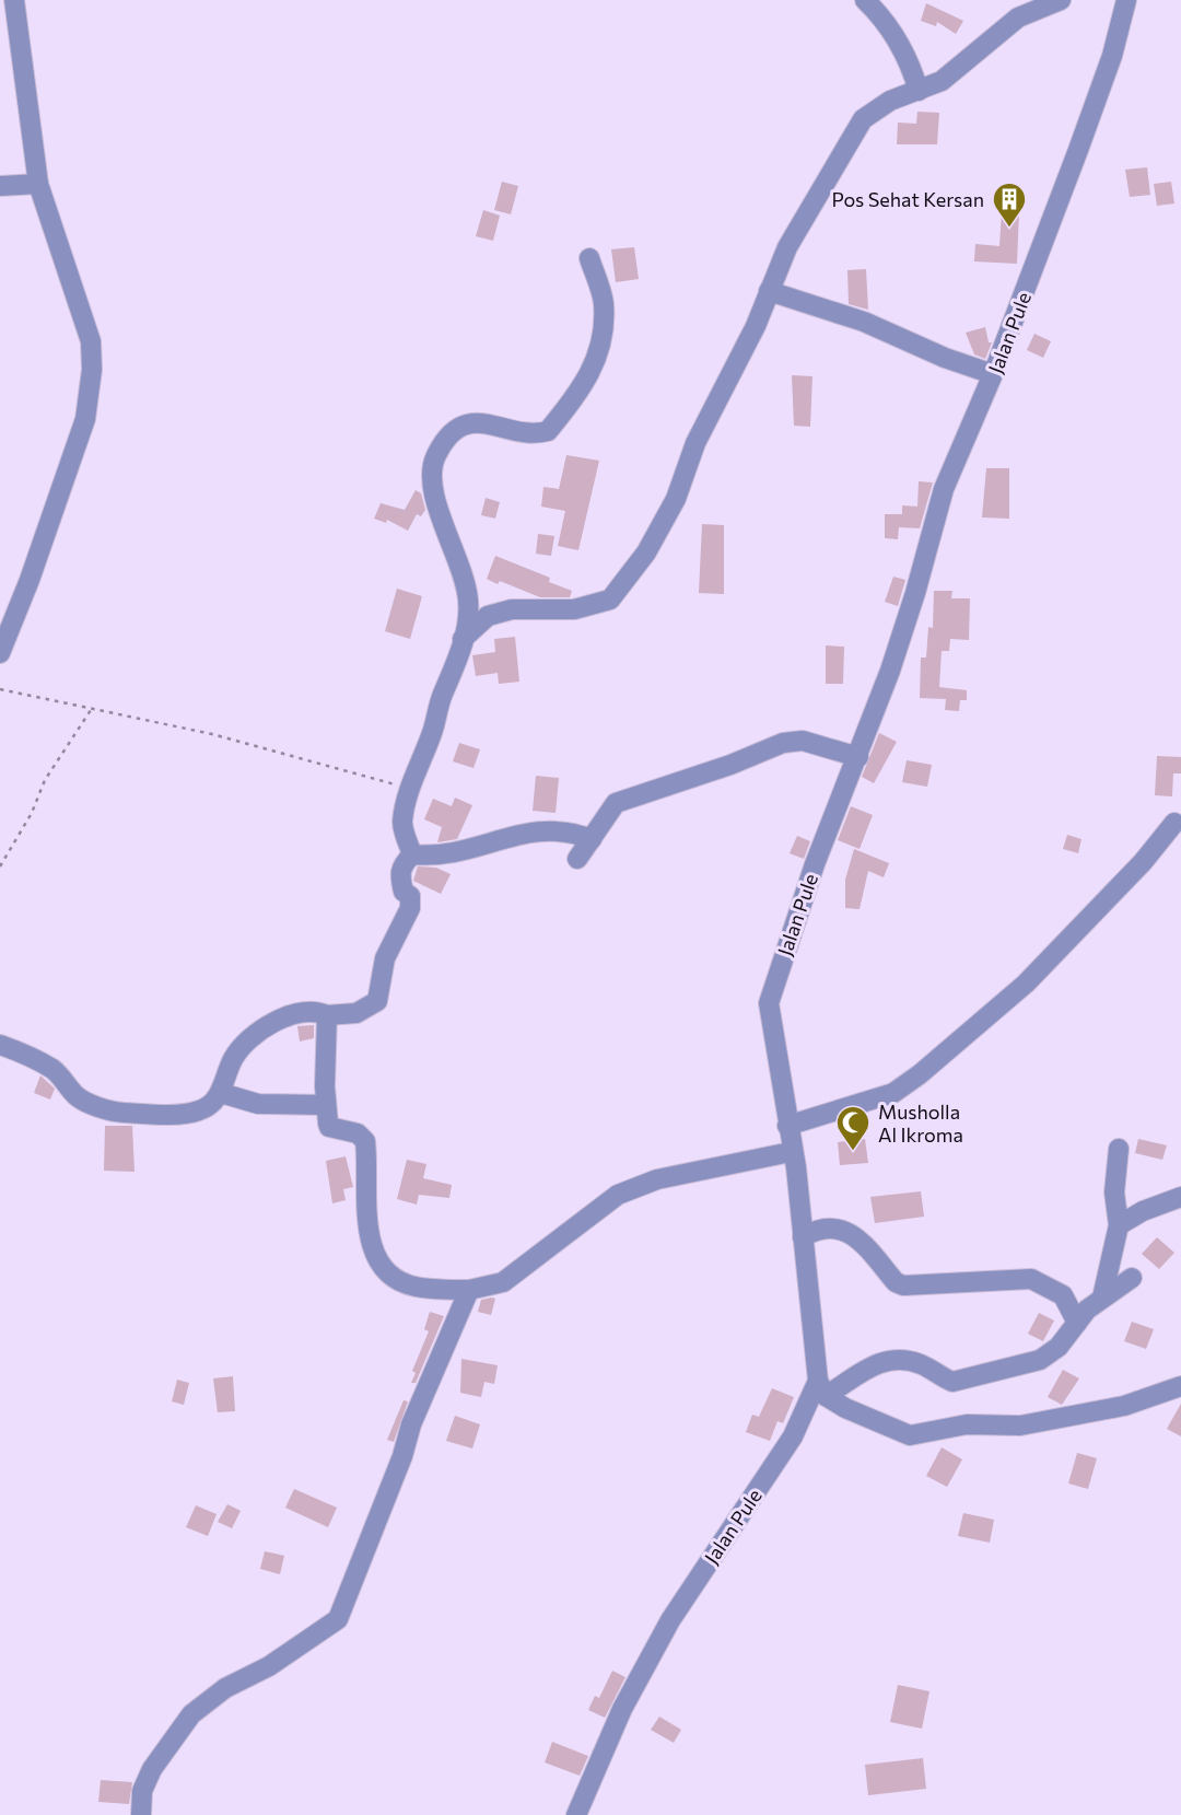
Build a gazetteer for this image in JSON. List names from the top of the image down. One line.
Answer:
{"streets":{"street":["Jalan Pule"]},"places":{"building":["Pos Sehat Kersan"],"mosque":["Musholla Al Ikroma"]}}
